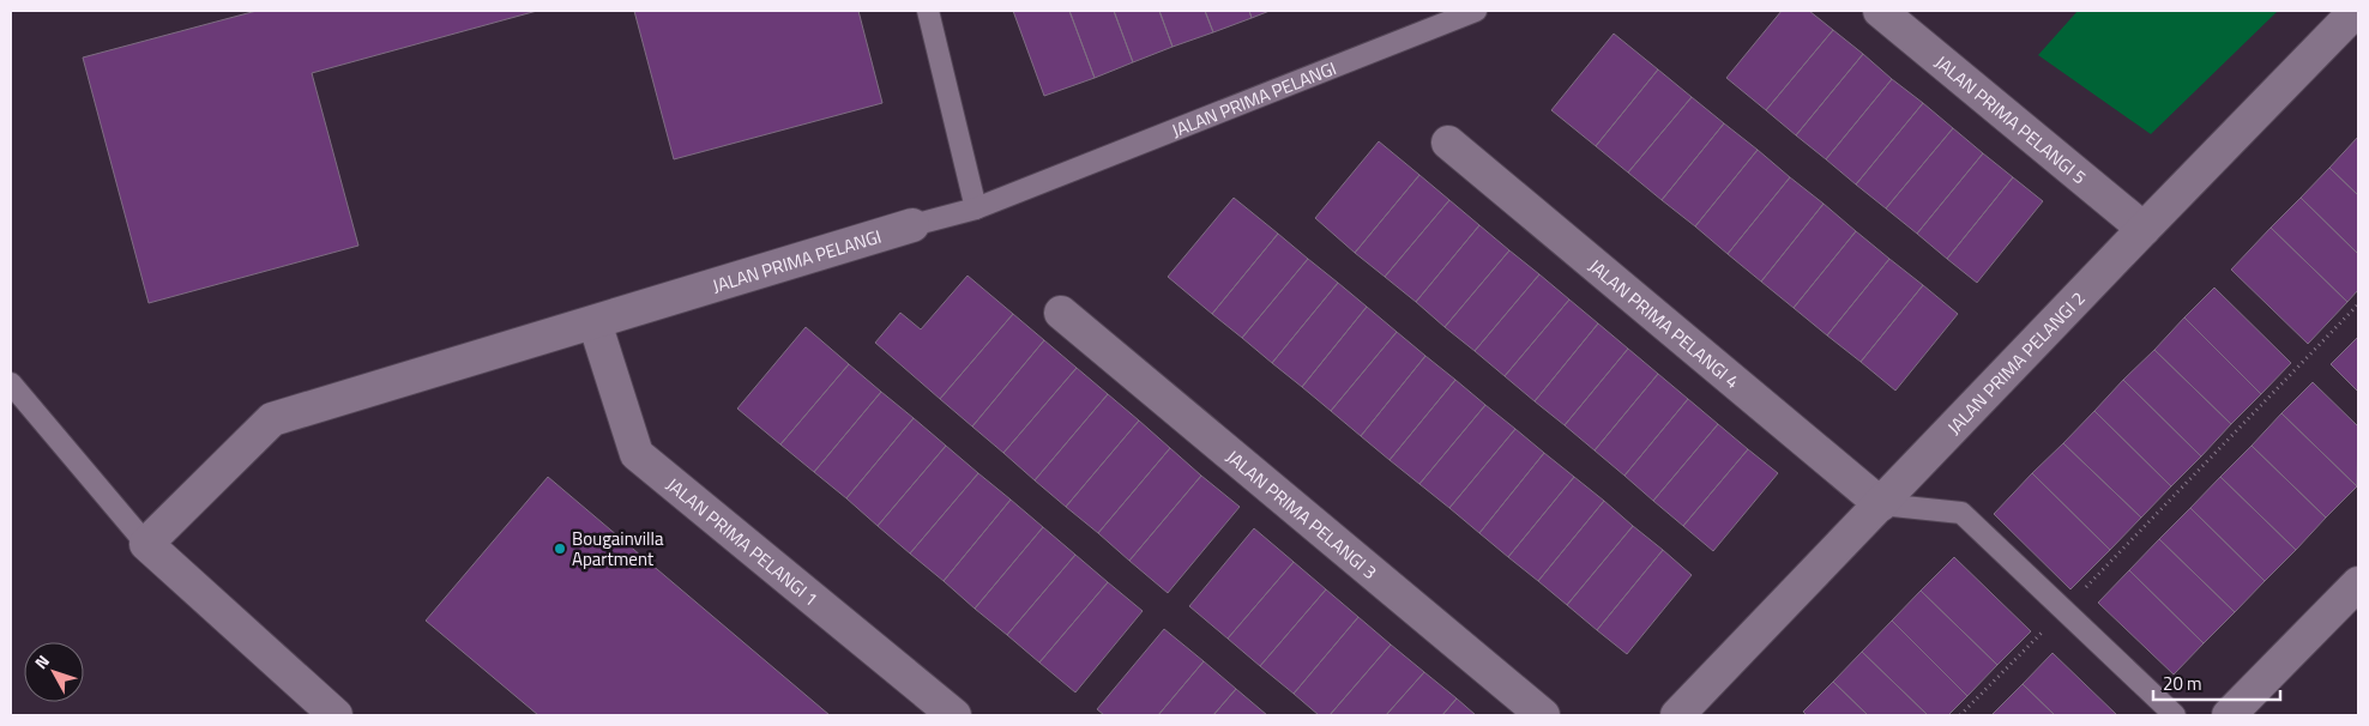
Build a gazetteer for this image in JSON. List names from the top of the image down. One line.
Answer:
{"streets":{"street":["JALAN PRIMA PELANGI","JALAN PRIMA PELANGI 5","JALAN PRIMA PELANGI 4","JALAN PRIMA PELANGI 2","JALAN PRIMA PELANGI 3","JALAN PRIMA PELANGI 1"]},"crossings":[["JALAN PRIMA PELANGI","JALAN PRIMA PELANGI 1"],["JALAN PRIMA PELANGI 5","JALAN PRIMA PELANGI 2"],["JALAN PRIMA PELANGI 4","JALAN PRIMA PELANGI 2"]],"places":["Bougainvilla Apartment"],"scale_bar":"20 m","north":"top left"}
